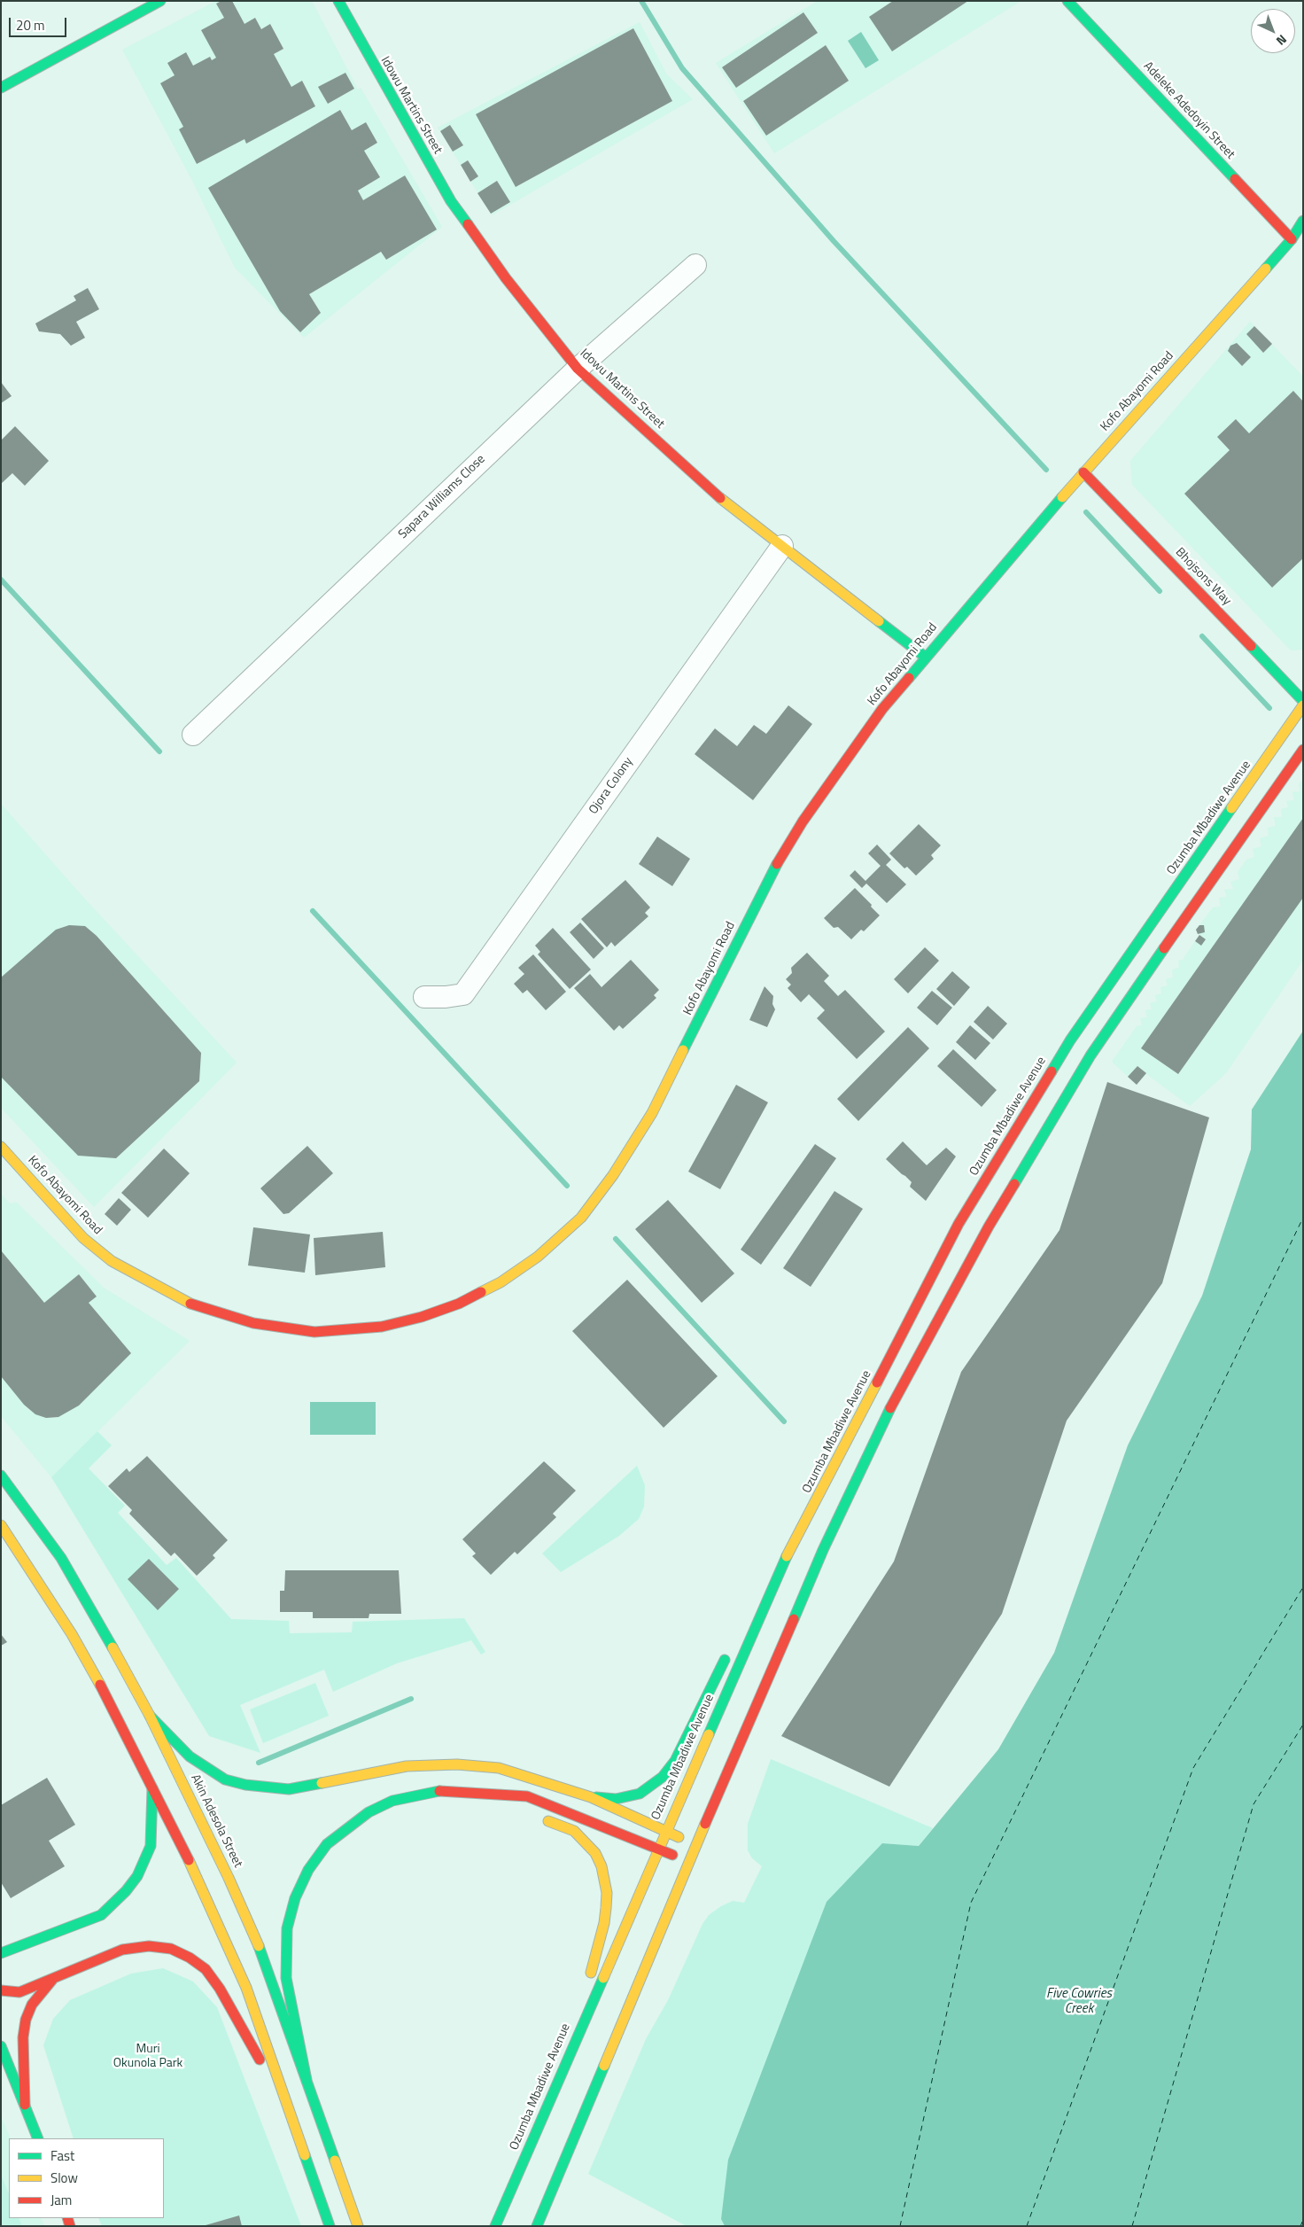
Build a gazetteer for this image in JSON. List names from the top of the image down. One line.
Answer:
{"streets":{"main road":["Idowu Martins Street","Adeleke Adedoyin Street","Kofo Abayomi Road","Bhojsons Way","Ozumba Mbadiwe Avenue","Akin Adesola Street"],"street":["Sapara Williams Close","Ojora Colony"]},"crossings":[["Idowu Martins Street","Kofo Abayomi Road"],["Idowu Martins Street","Sapara Williams Close"],["Idowu Martins Street","Ojora Colony"],["Adeleke Adedoyin Street","Kofo Abayomi Road"],["Kofo Abayomi Road","Bhojsons Way"]],"water":["Five Cowries Creek"],"parks":["Muri Okunola Park"],"legend":["Fast","Slow","Jam"],"scale_bar":"20 m","north":"bottom right"}
